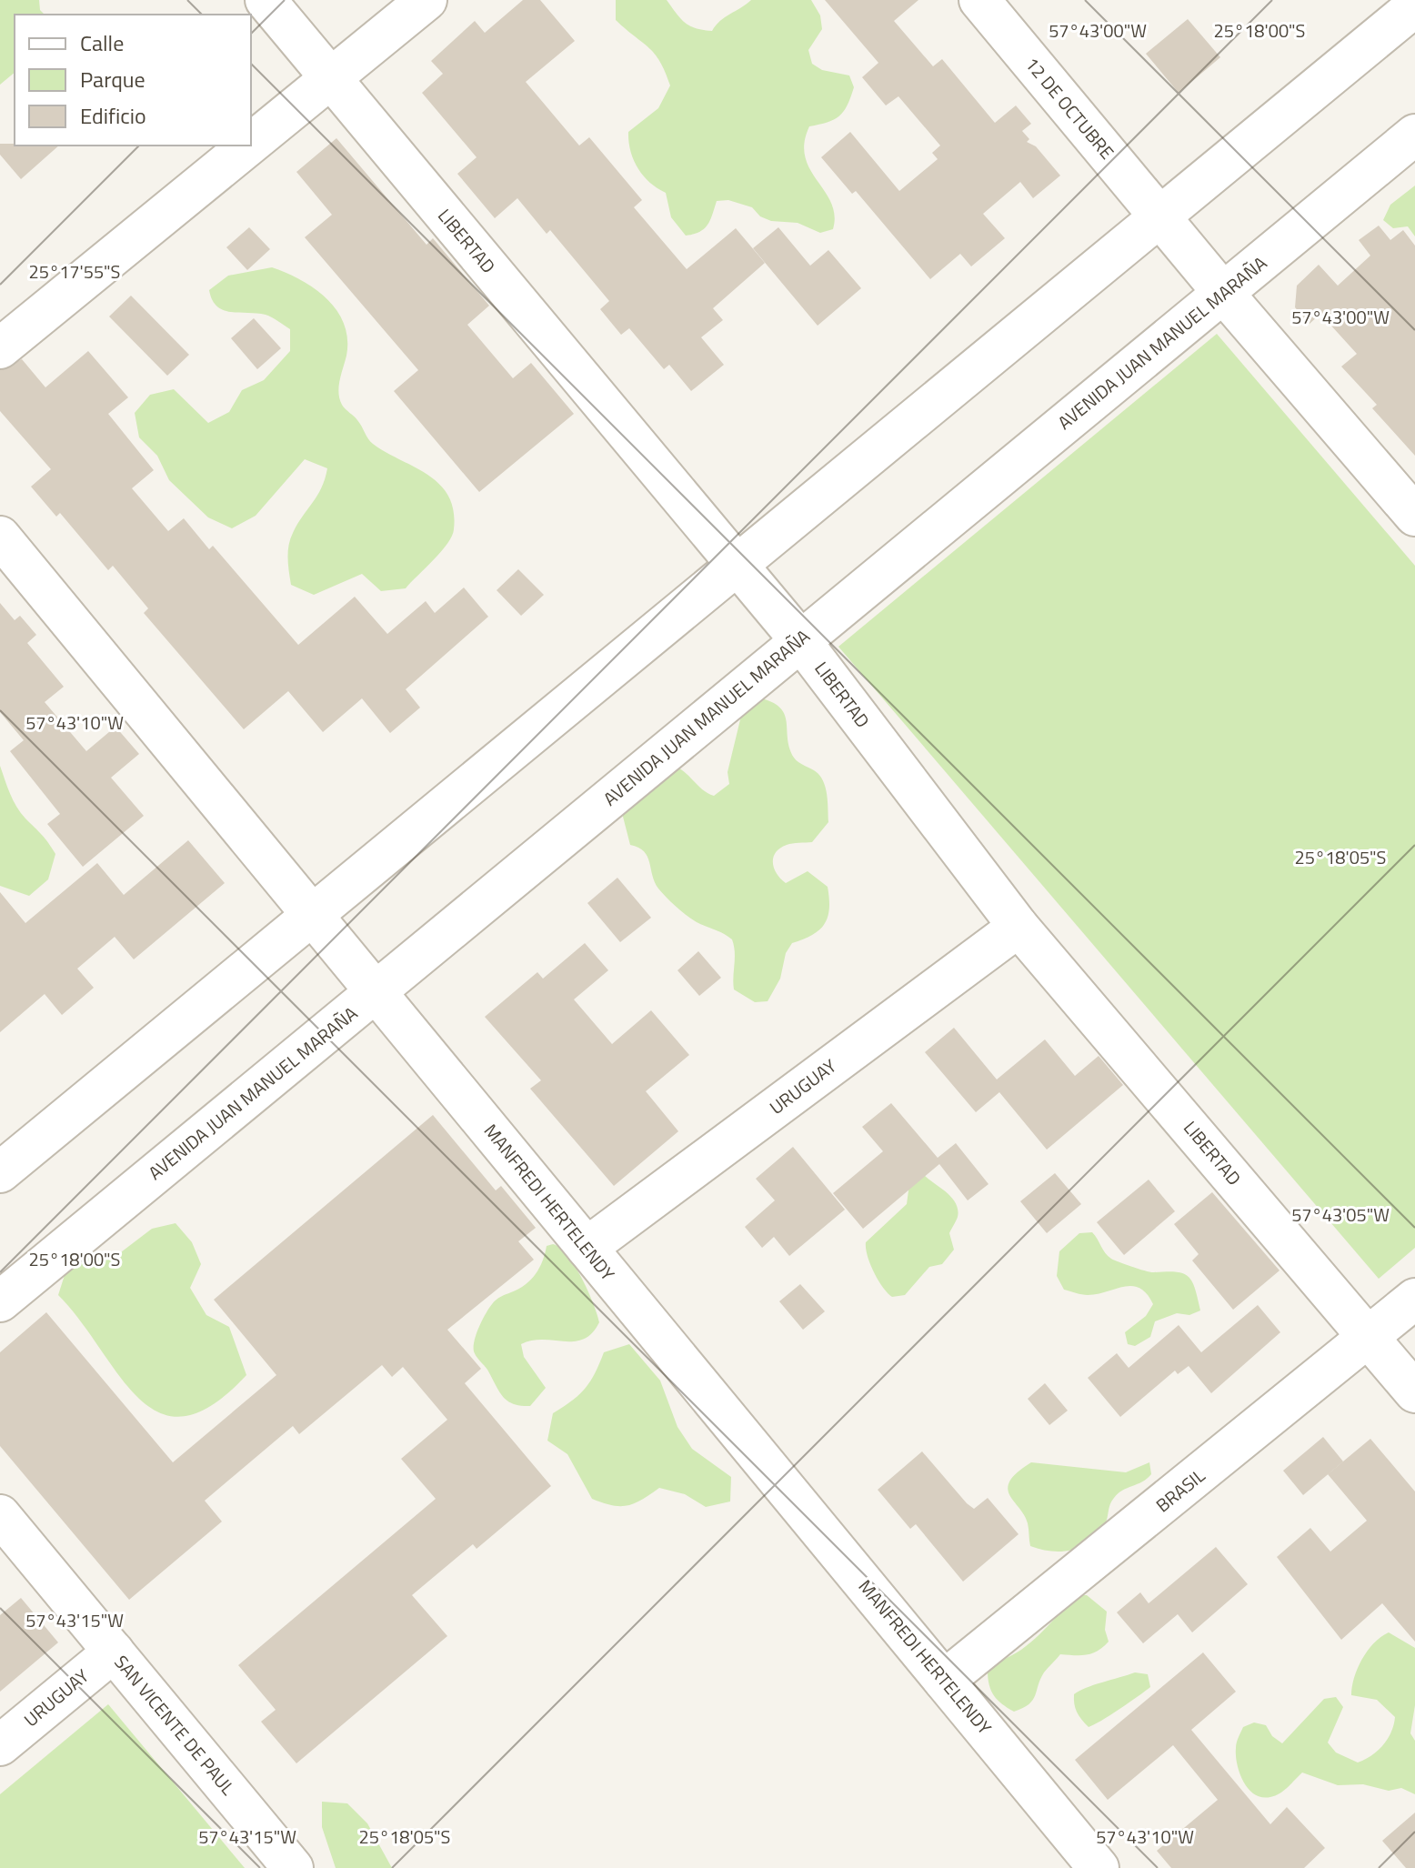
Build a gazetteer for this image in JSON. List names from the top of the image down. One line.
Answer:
{"streets":{"street":["12 DE OCTUBRE","LIBERTAD","AVENIDA JUAN MANUEL MARAÑA","URUGUAY","MANFREDI HERTELENDY","BRASIL","SAN VICENTE DE PAUL"]},"crossings":[["12 DE OCTUBRE","AVENIDA JUAN MANUEL MARAÑA"],["LIBERTAD","AVENIDA JUAN MANUEL MARAÑA"],["LIBERTAD","URUGUAY"],["LIBERTAD","BRASIL"],["AVENIDA JUAN MANUEL MARAÑA","MANFREDI HERTELENDY"],["URUGUAY","MANFREDI HERTELENDY"],["URUGUAY","SAN VICENTE DE PAUL"],["MANFREDI HERTELENDY","BRASIL"]],"legend":["Calle","Parque","Edificio"],"coordinates":["57°43'00\"W","25°18'00\"S","25°17'55\"S","57°43'10\"W","25°18'05\"S","57°43'05\"W","57°43'15\"W"]}
